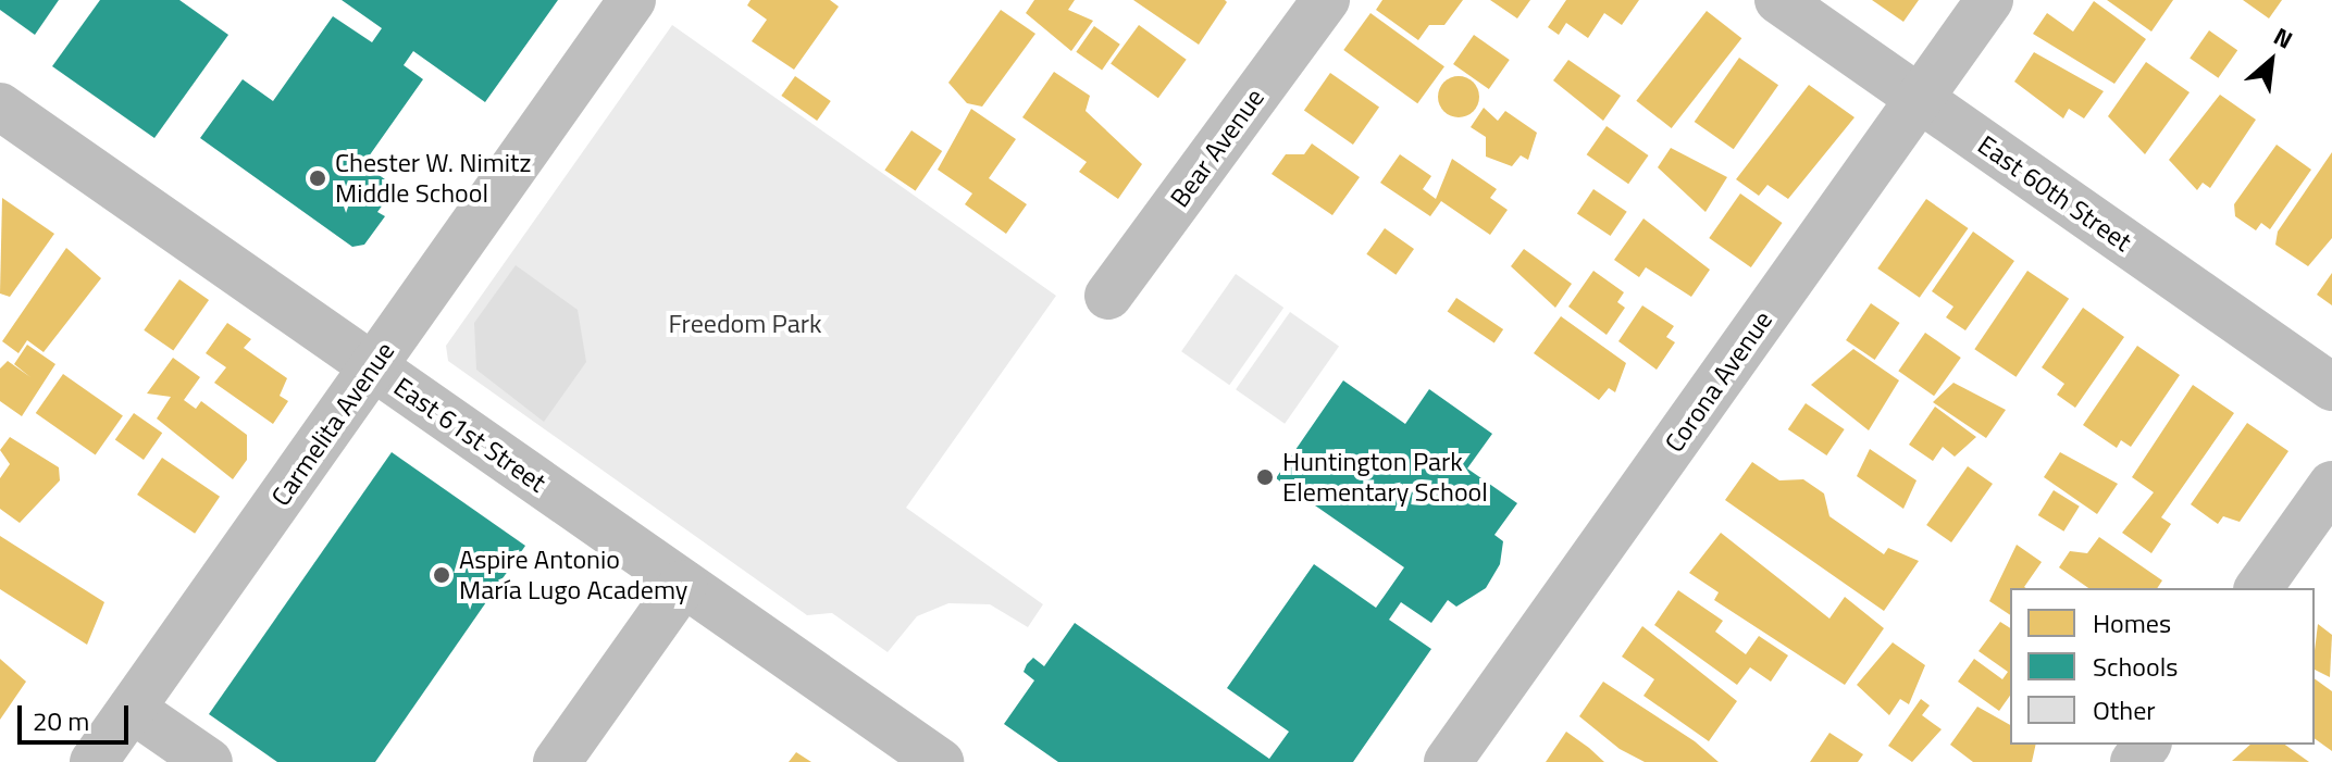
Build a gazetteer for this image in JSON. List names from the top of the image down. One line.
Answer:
{"streets":{"street":["Bear Avenue","East 60th Street","Corona Avenue","Carmelita Avenue","East 61st Street"]},"crossings":[["East 60th Street","Corona Avenue"],["Carmelita Avenue","East 61st Street"]],"parks":["Freedom Park"],"places":["Chester W. Nimitz Middle School","Huntington Park Elementary School","Aspire Antonio María Lugo Academy"],"legend":["Homes","Schools","Other"],"scale_bar":"20 m","north":"top right"}
